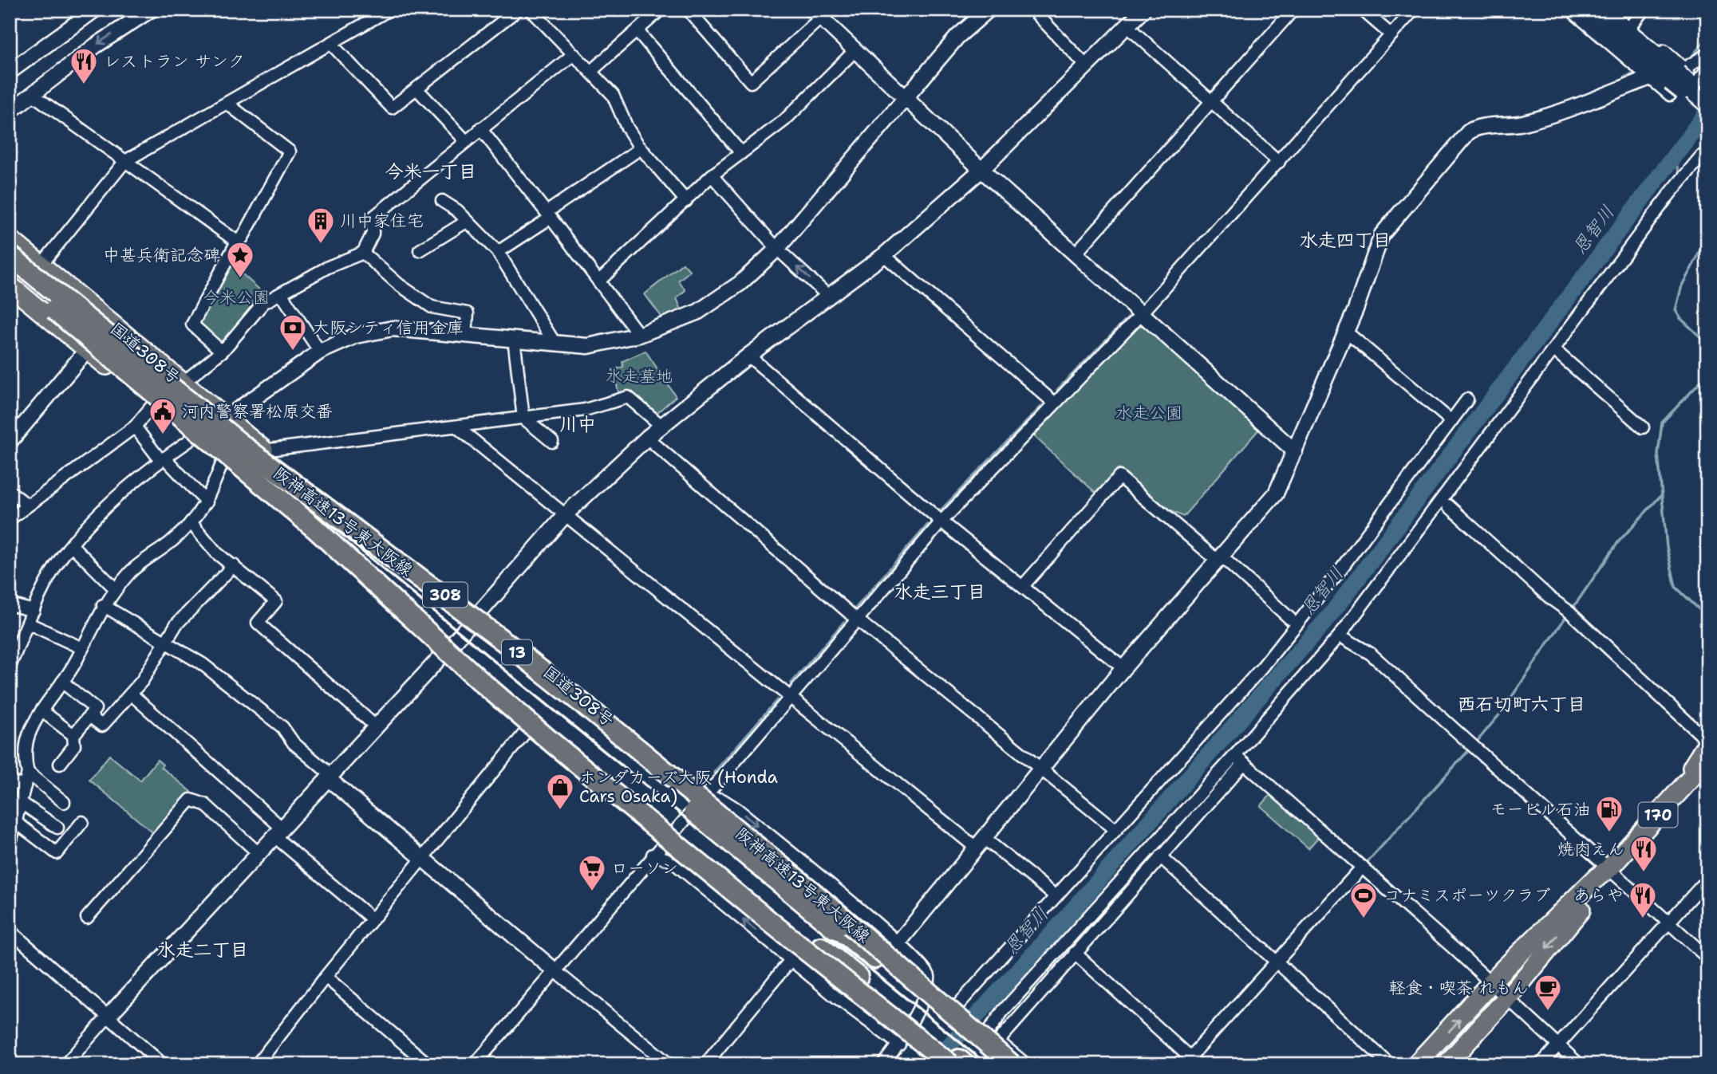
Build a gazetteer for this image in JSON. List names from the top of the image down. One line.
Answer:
{"streets":{"highway":["国道308号","阪神高速13号東大阪線","308","13","170"]},"districts":["今米一丁目","水走四丁目","川中","水走三丁目","西石切町六丁目","水走二丁目"],"water":["恩智川"],"parks":["今米公園","水走墓地","水走公園"],"places":{"restaurant":["レストラン サンク","焼肉えん","あらや"],"building":["川中家住宅"],"place":["中甚兵衛記念碑"],"bank":["大阪シティ信用金庫"],"public building":["河内警察署松原交番"],"shop":["ホンダカーズ大阪 (Honda Cars Osaka)"],"fuel station":["モービル石油"],"supermarket":["ローソン"],"sports":["コナミスポーツクラブ"],"cafe":["軽食・喫茶 れもん"]}}
